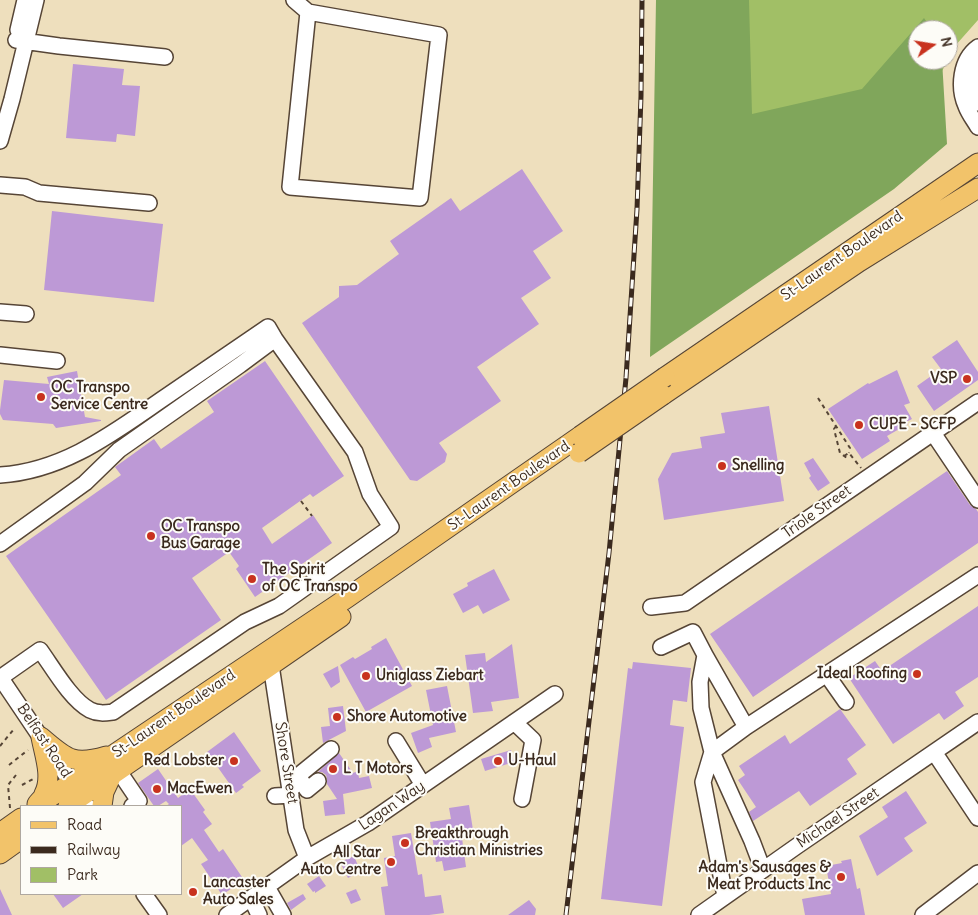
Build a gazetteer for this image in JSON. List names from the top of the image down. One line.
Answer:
{"streets":{"main road":["St-Laurent Boulevard"],"street":["Triole Street","Belfast Road","Shore Street","Lagan Way","Michael Street"]},"crossings":[["St-Laurent Boulevard","Belfast Road"],["St-Laurent Boulevard","Shore Street"],["Shore Street","Lagan Way"]],"places":["VSP","OC Transpo Service Centre","CUPE - SCFP","Snelling","OC Transpo Bus Garage","The Spirit of OC Transpo","Ideal Roofing","Uniglass Ziebart","Shore Automotive","Red Lobster","U-Haul","L T Motors","MacEwen","Breakthrough Christian Ministries","All Star Auto Centre","Adam's Sausages & Meat Products Inc","Lancaster Auto Sales"],"legend":["Road","Railway","Park"],"north":"right"}
